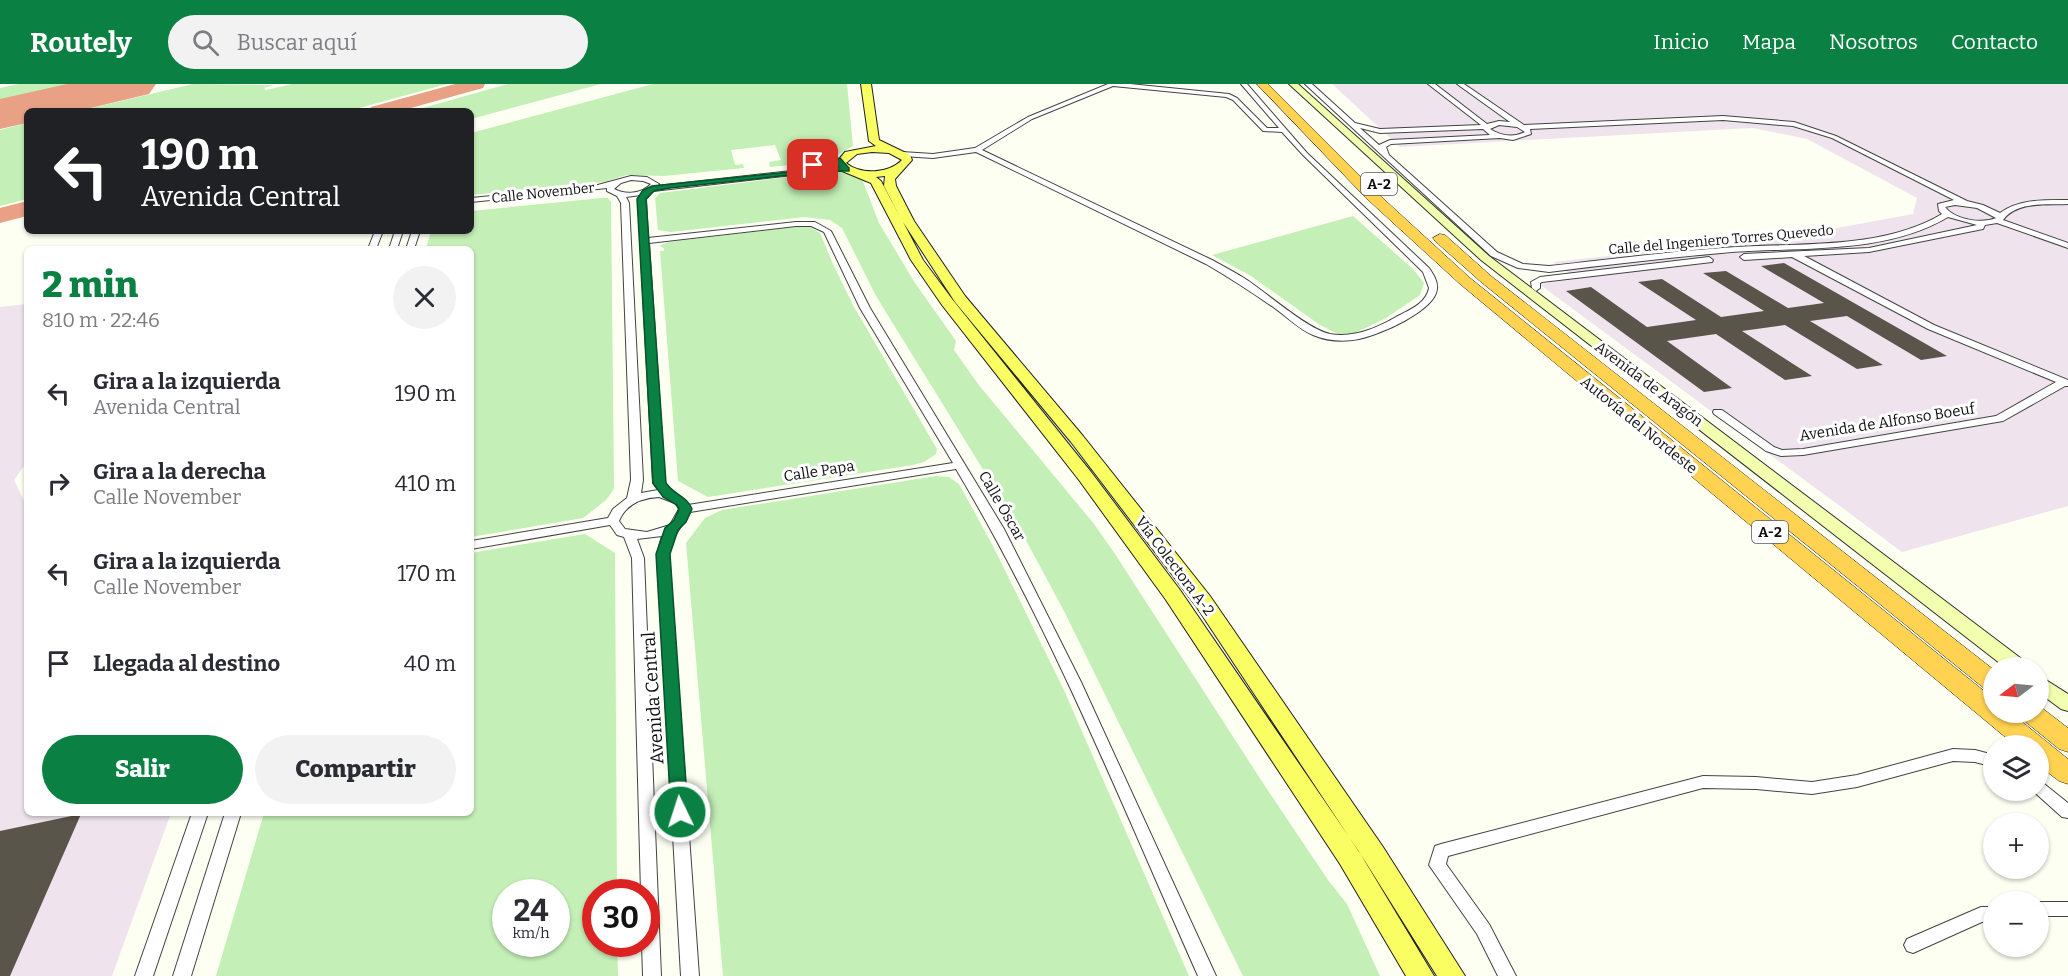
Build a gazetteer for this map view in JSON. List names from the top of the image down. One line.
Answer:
{"streets":{"highway":["A-2","Autovía del Nordeste"],"main road":["Vía Colectora A-2"],"street":["Calle November","Calle del Ingeniero Torres Quevedo","Avenida de Aragón","Avenida de Alfonso Boeuf","Calle Papa","Calle Óscar","Avenida Central"]},"crossings":[["Calle del Ingeniero Torres Quevedo","Avenida de Aragón"],["Calle Papa","Calle Óscar"],["Calle Papa","Avenida Central"]],"north":"left","page":{"header":"Routely","search":"Buscar aquí","nav":["Inicio","Mapa","Nosotros","Contacto"],"turn":["190 m","Avenida Central"],"heading":["2 min","810 m · 22:46"],"list":[{"name":"Gira a la izquierda","note":"Avenida Central","value":"190 m"},{"name":"Gira a la derecha","note":"Calle November","value":"410 m"},{"name":"Gira a la izquierda","note":"Calle November","value":"170 m"},{"name":"Llegada al destino","value":"40 m"}],"map_buttons":["+","−"],"buttons":["Salir","Compartir"],"speed":"24 km/h","limit":"30"}}
